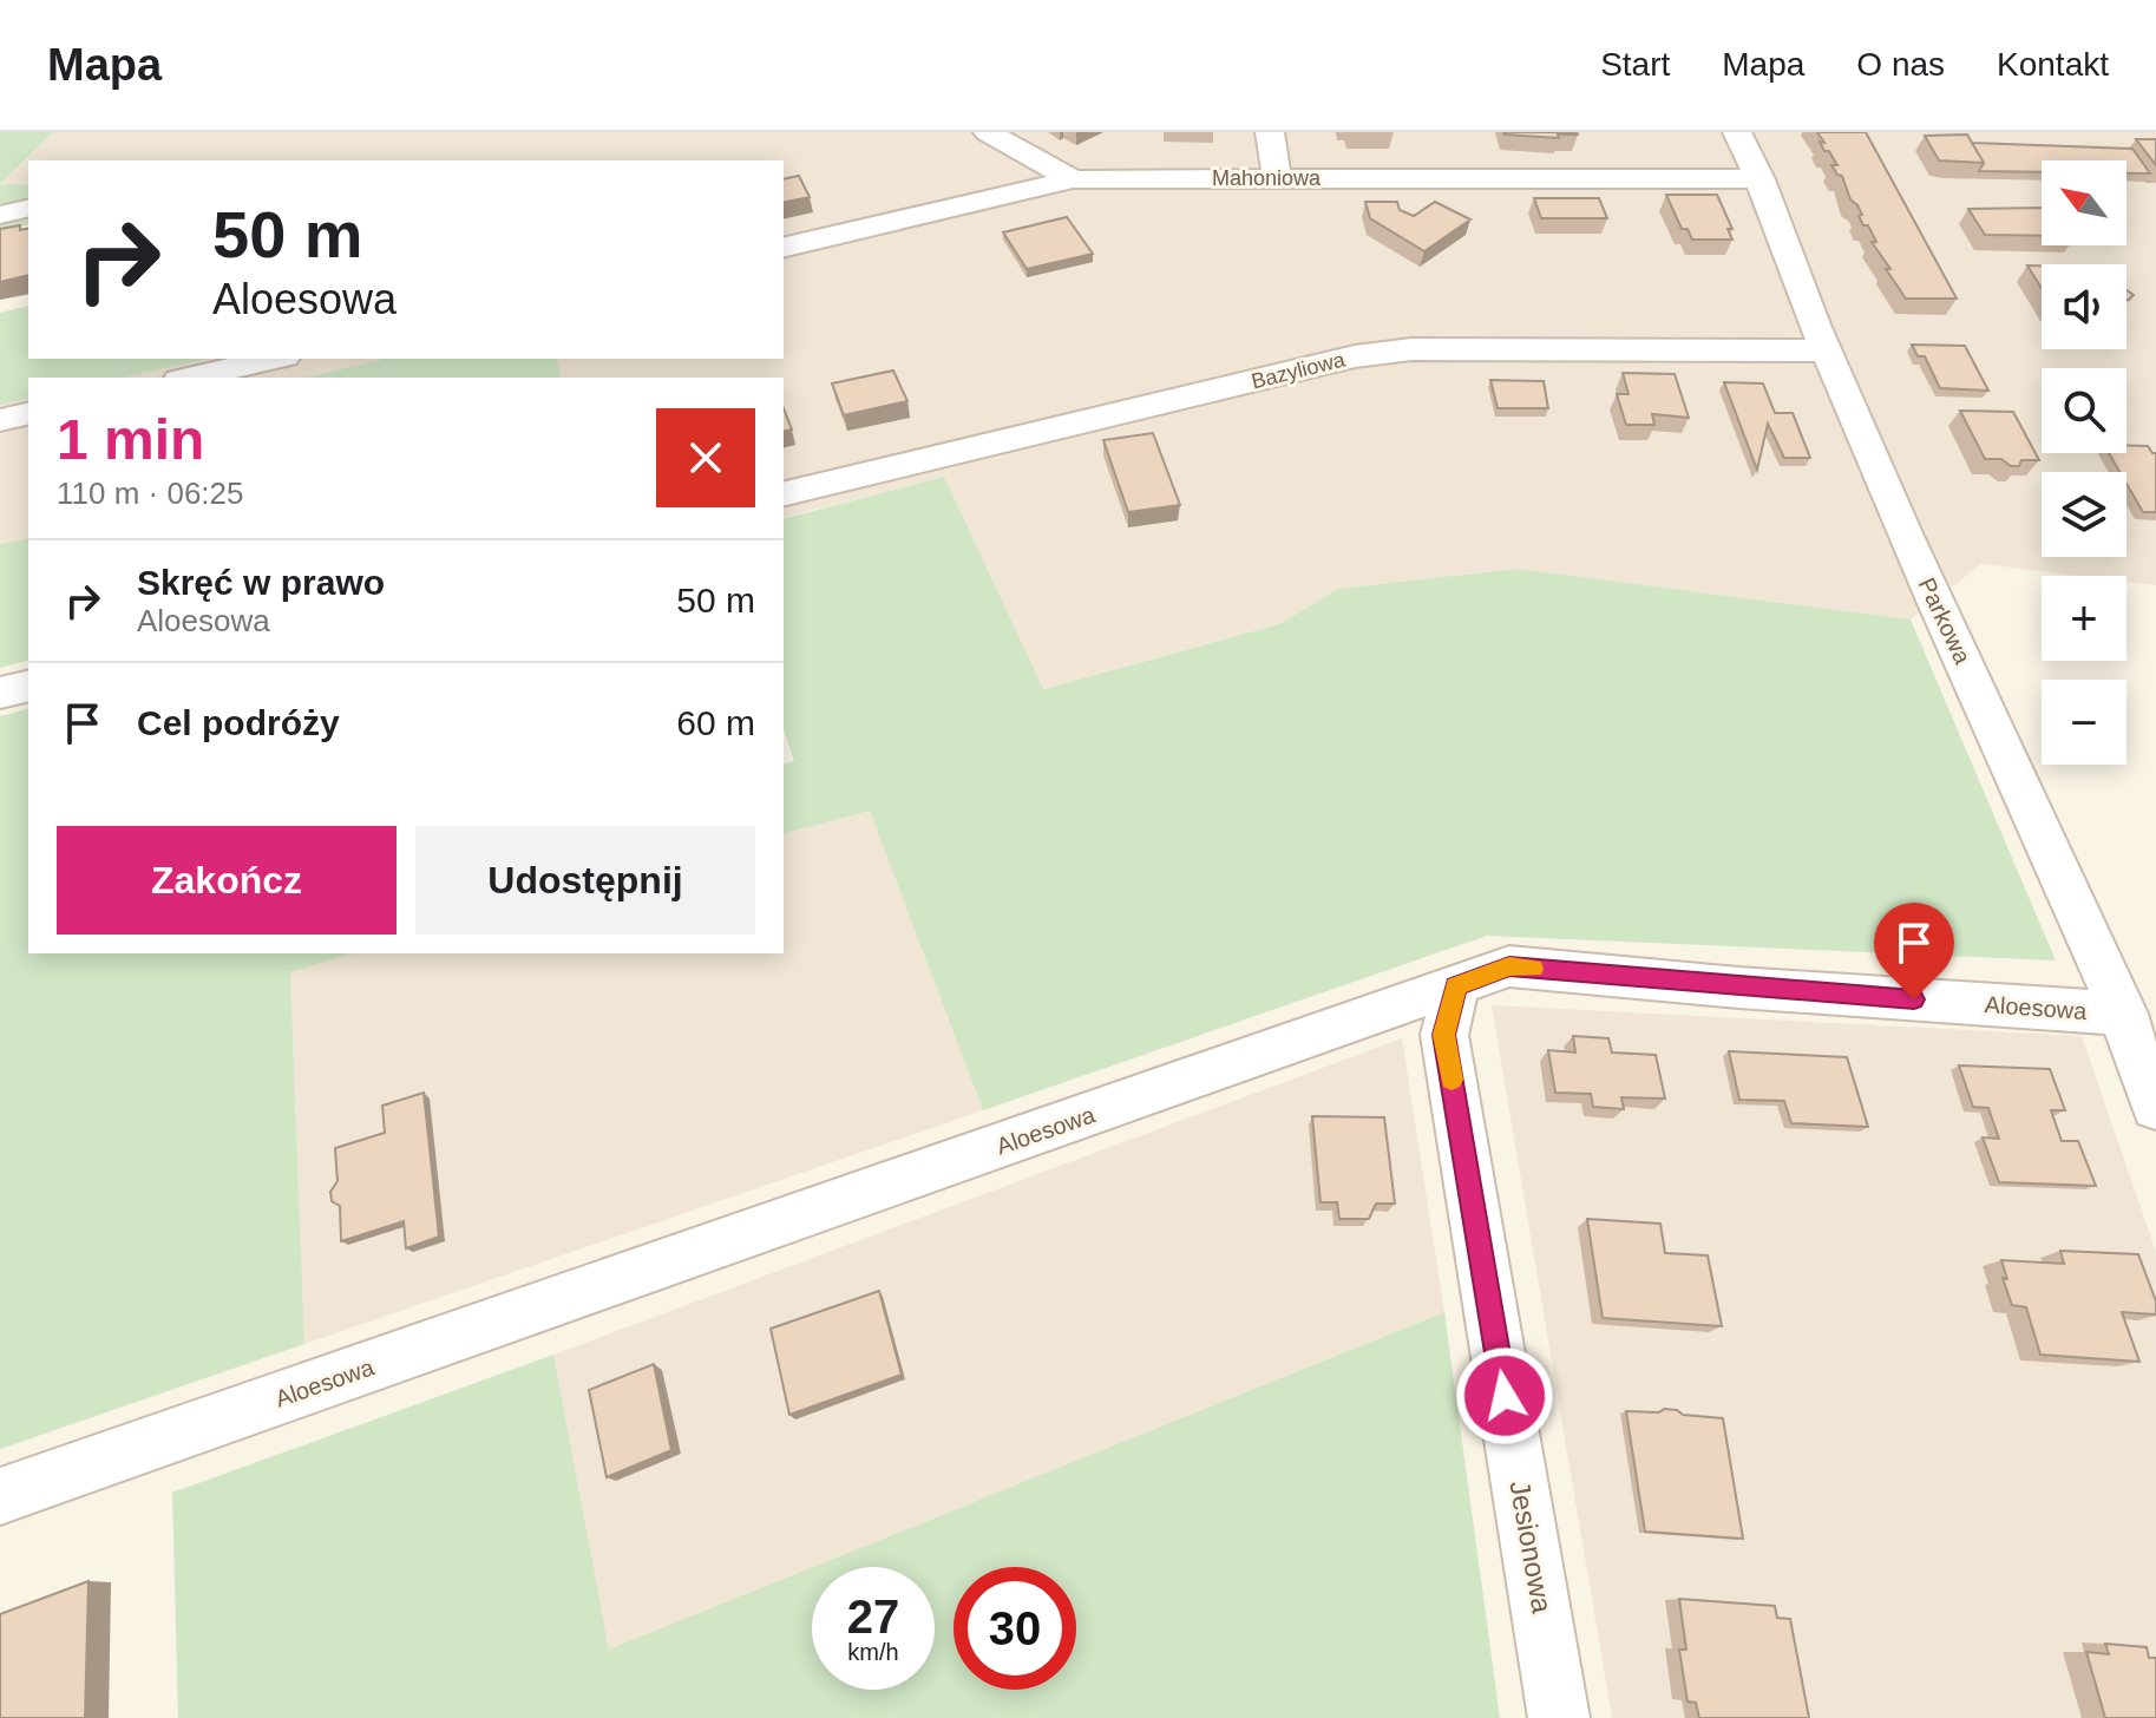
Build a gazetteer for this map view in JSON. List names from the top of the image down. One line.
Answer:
{"streets":{"street":["Mahoniowa","Bazyliowa","Parkowa","Aloesowa","Jesionowa"]},"crossings":[["Mahoniowa","Parkowa"],["Bazyliowa","Parkowa"],["Parkowa","Aloesowa"],["Aloesowa","Jesionowa"]],"north":"top left","page":{"header":"Mapa","nav":["Start","Mapa","O nas","Kontakt"],"map_buttons":["+","−"],"turn":["50 m","Aloesowa"],"heading":["1 min","110 m · 06:25"],"list":[{"name":"Skręć w prawo","note":"Aloesowa","value":"50 m"},{"name":"Cel podróży","value":"60 m"}],"buttons":["Zakończ","Udostępnij"],"speed":"27 km/h","limit":"30"}}
